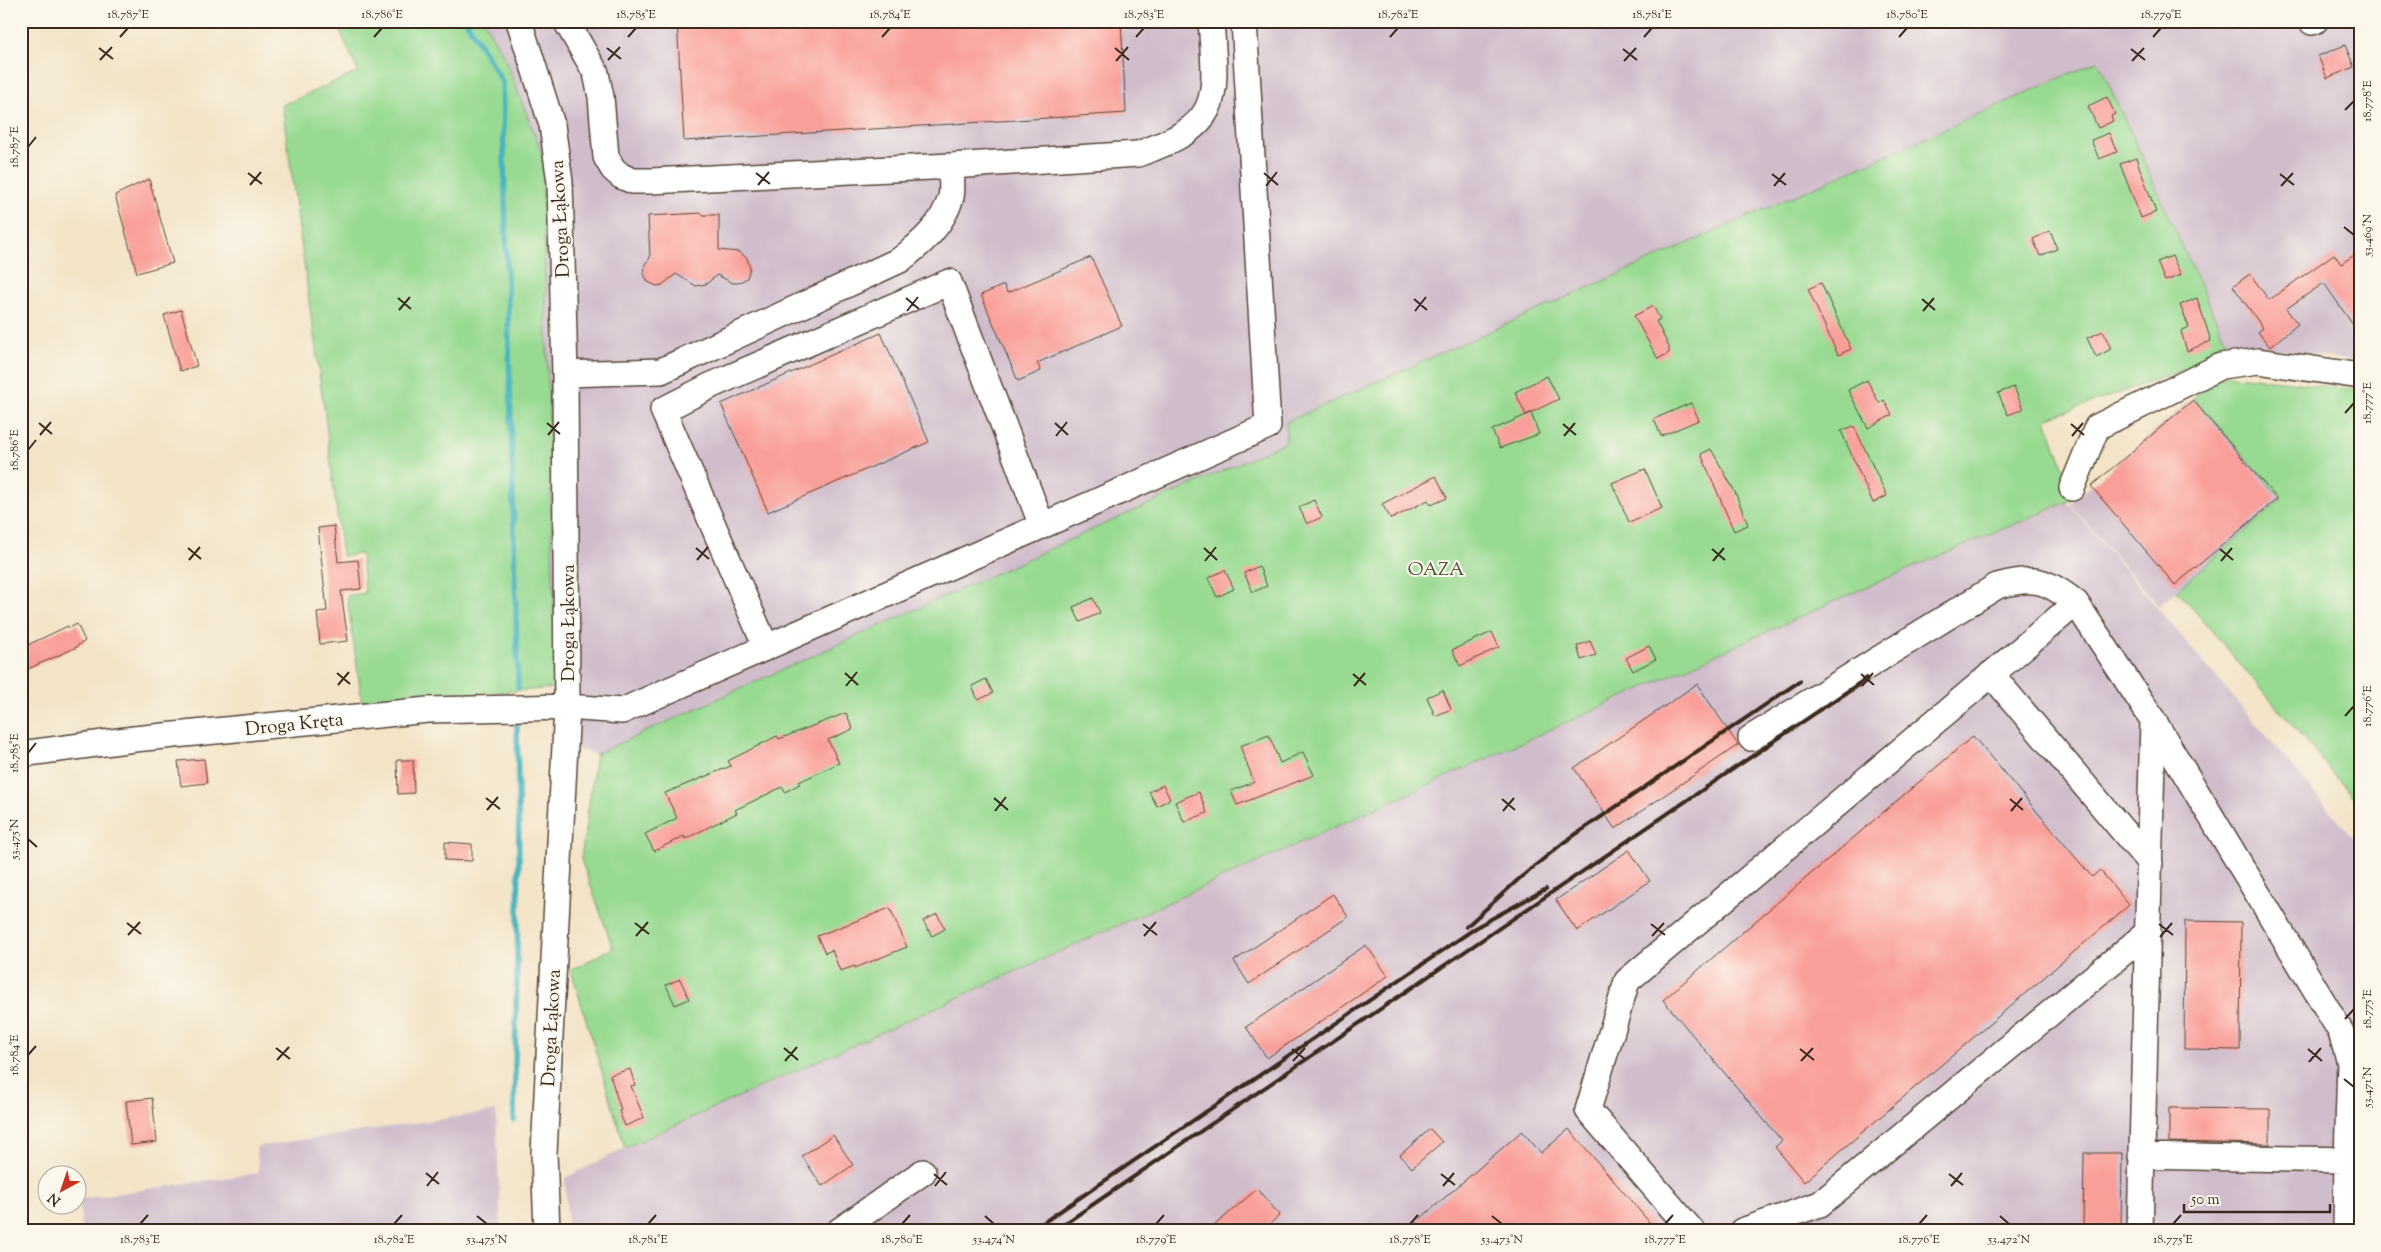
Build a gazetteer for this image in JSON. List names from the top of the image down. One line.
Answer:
{"streets":{"street":["Droga Łąkowa","Droga Kręta"]},"crossings":[["Droga Łąkowa","Droga Kręta"]],"parks":["OAZA"],"scale_bar":"50 m","north":"bottom left","coordinates":["18.787°E","18.786°E","18.785°E","18.784°E","18.783°E","18.782°E","18.781°E","18.780°E","18.779°E","18.778°E","53.469°N","18.777°E","18.776°E","53.475°N","18.775°E","53.471°N","53.474°N","53.473°N","53.472°N"]}
